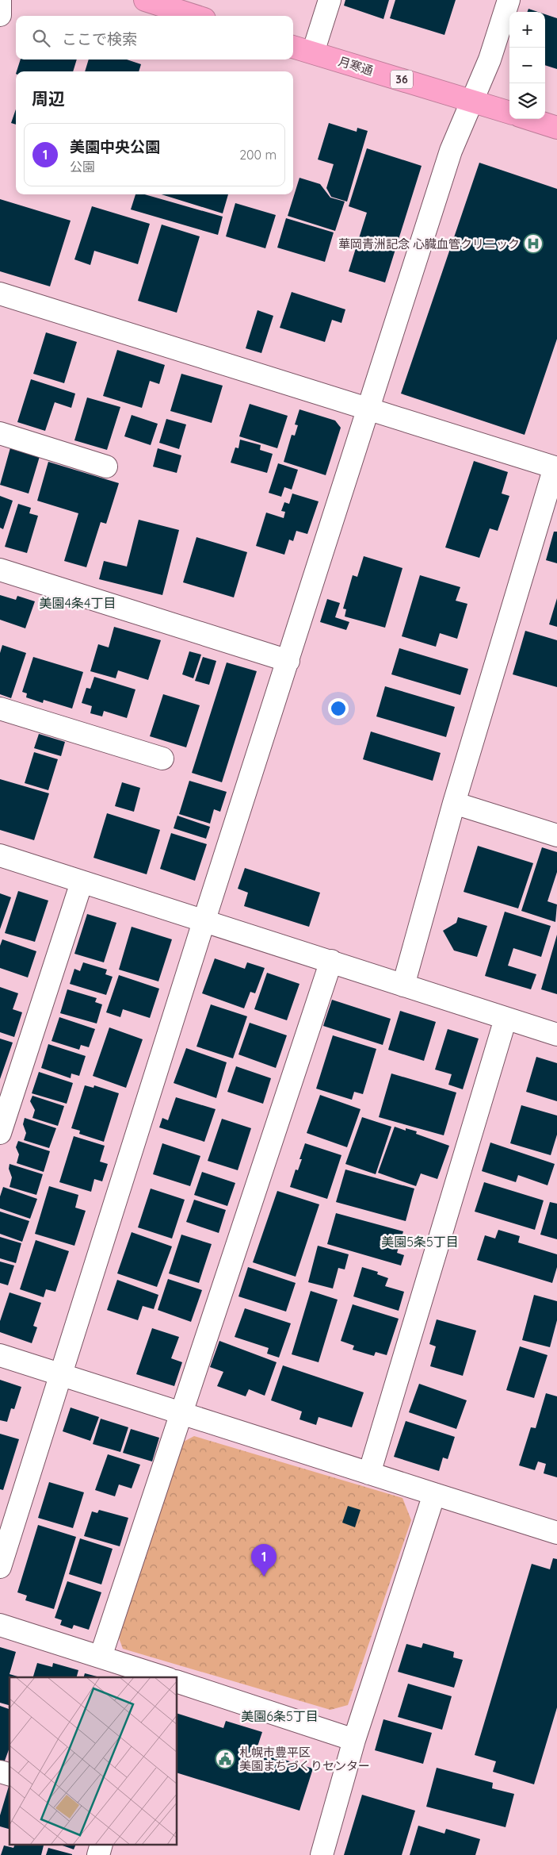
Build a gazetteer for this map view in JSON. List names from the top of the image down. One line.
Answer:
{"streets":{"highway":["月寒通","36"]},"districts":["美園4条4丁目","美園5条5丁目","美園6条5丁目"],"places":{"hospital":["華岡青洲記念 心臓血管クリニック"],"public building":["札幌市豊平区 美園まちづくりセンター"]},"page":{"map_buttons":["+","−"],"search":"ここで検索","heading":"周辺","list":[{"mark":"1","name":"美園中央公園","note":"公園","value":"200 m"}],"pins":"1"}}
